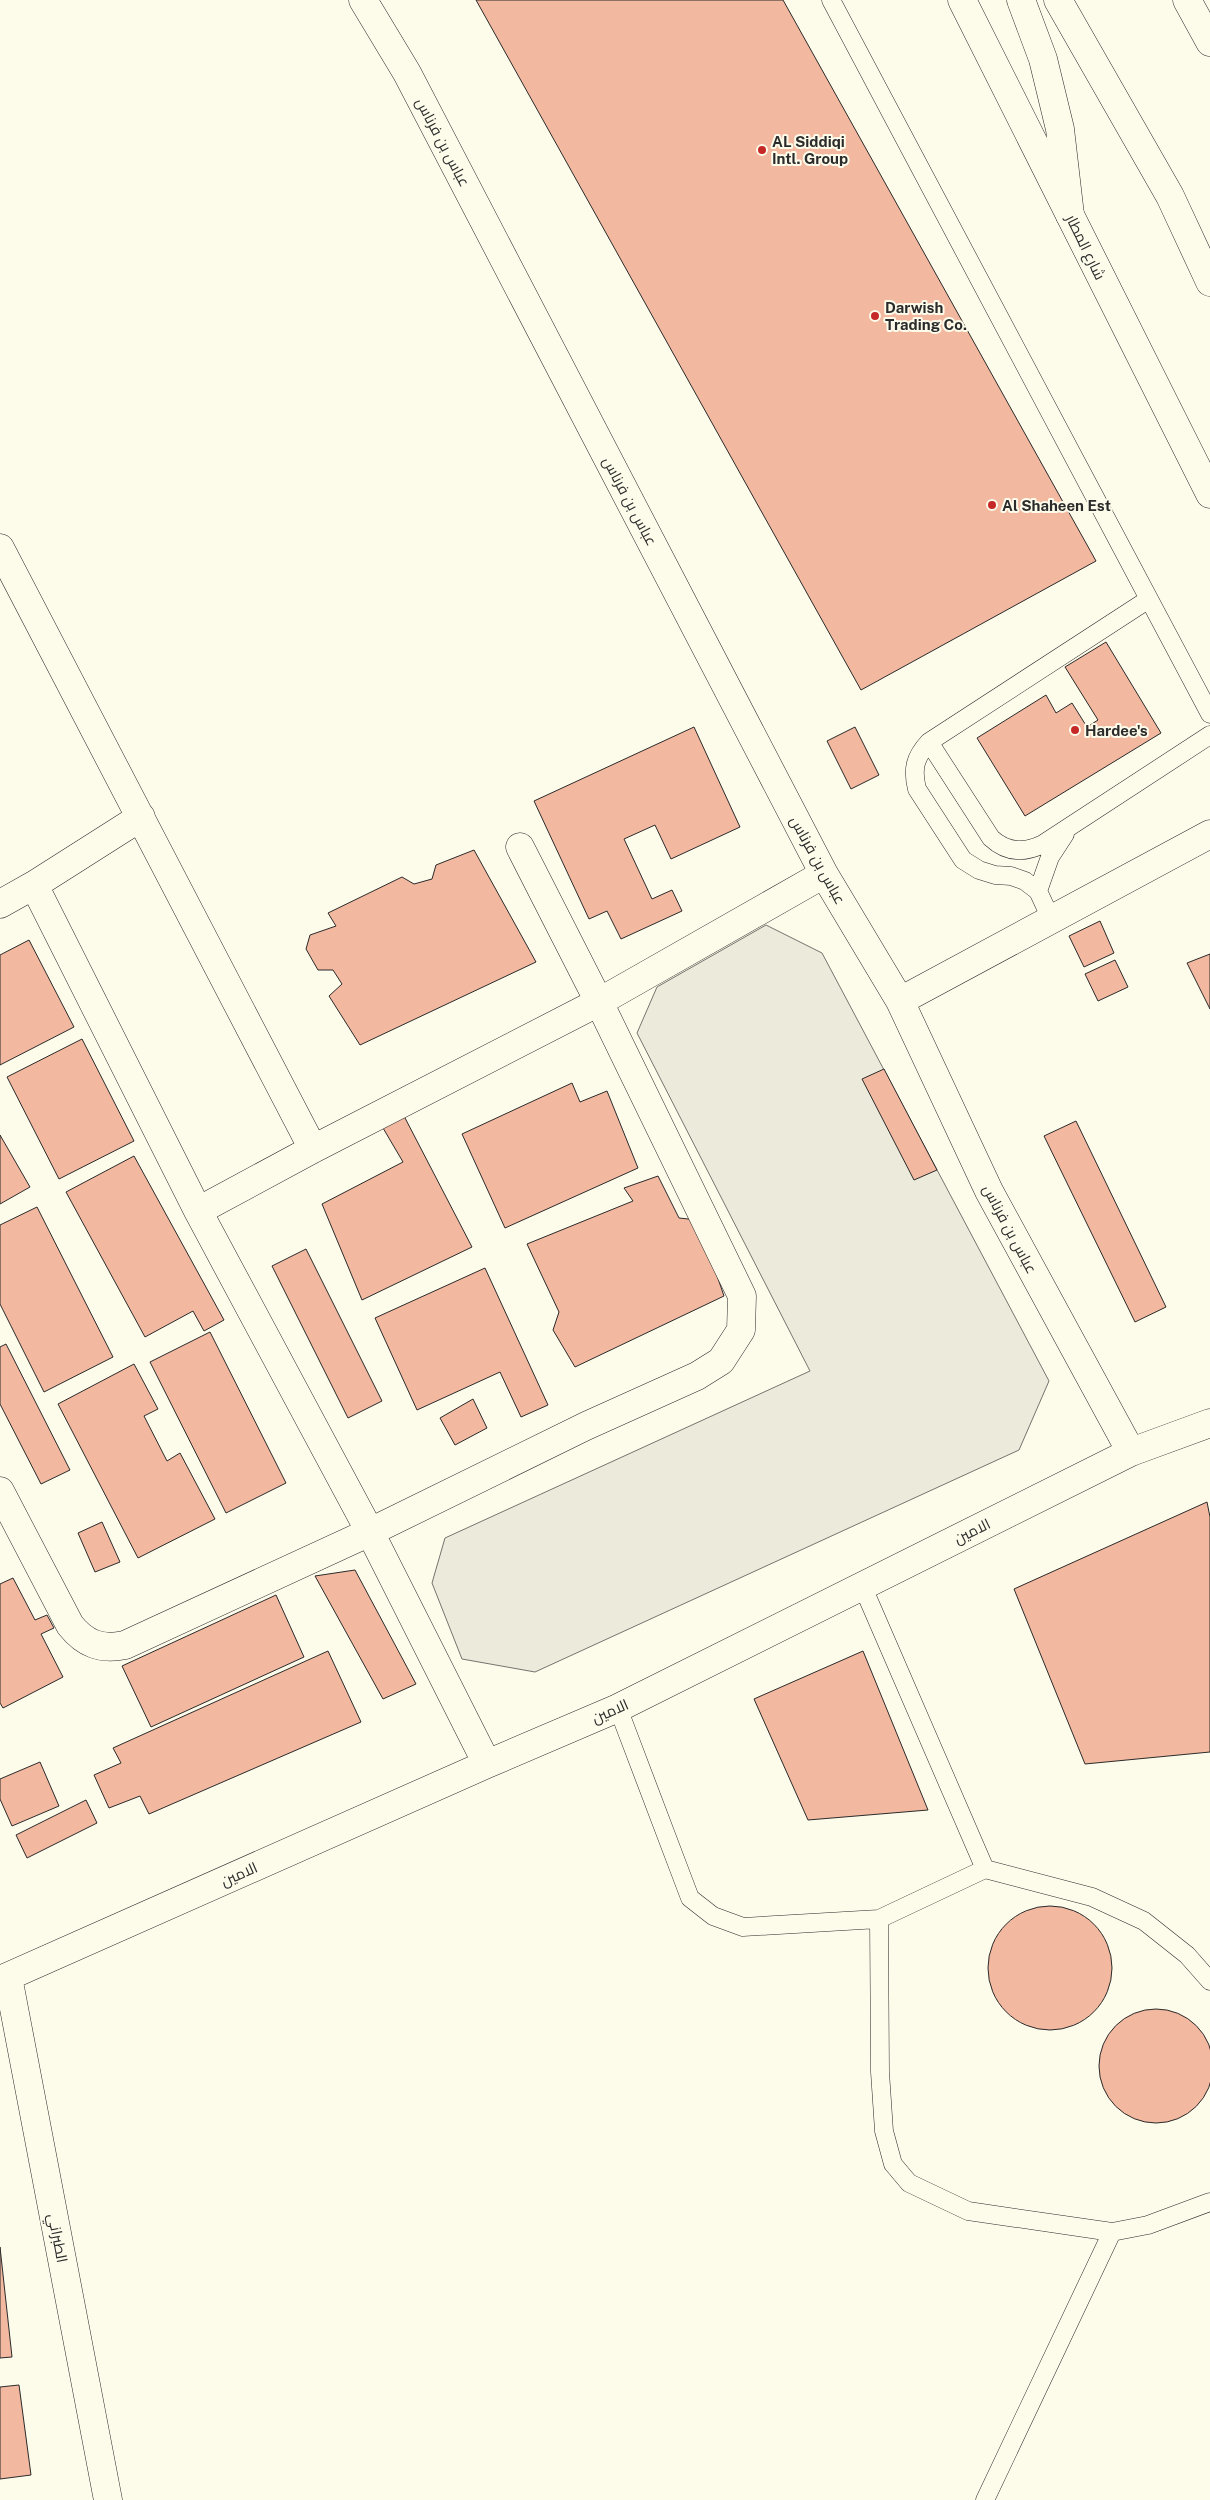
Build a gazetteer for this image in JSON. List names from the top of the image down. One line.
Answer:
{"streets":{"main road":["عباس بن فرناس","شارع المطار","الامين","الطبراني"]},"crossings":[["عباس بن فرناس","الامين"],["الامين","الطبراني"]],"places":["AL Siddiqi Intl. Group","Darwish Trading Co.","Al Shaheen Est","Hardee's"]}
